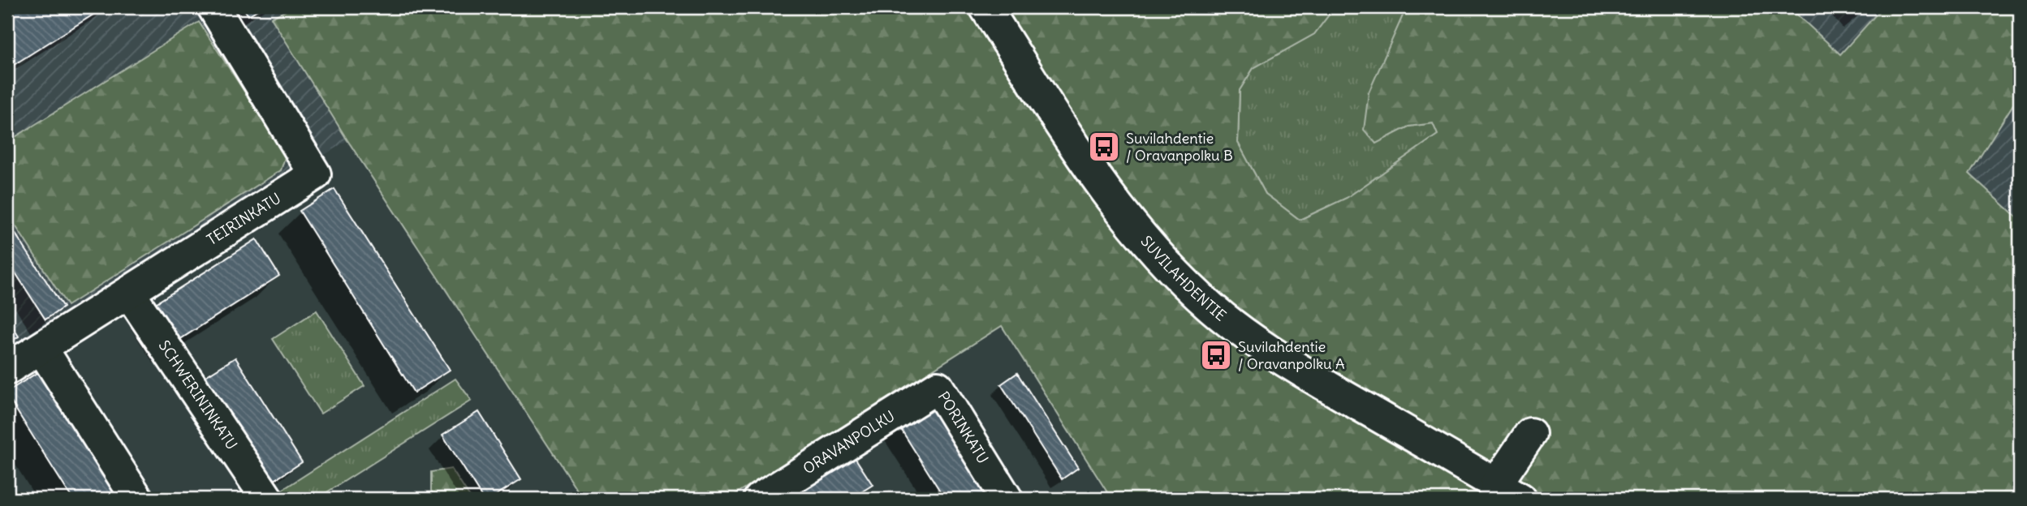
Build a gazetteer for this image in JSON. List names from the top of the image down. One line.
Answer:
{"streets":{"street":["TEIRINKATU","SUVILAHDENTIE","SCHWERININKATU","PORINKATU","ORAVANPOLKU"]},"crossings":[["TEIRINKATU","SCHWERININKATU"],["PORINKATU","ORAVANPOLKU"]],"places":{"bus stop":["Suvilahdentie / Oravanpolku B","Suvilahdentie / Oravanpolku A"]}}
